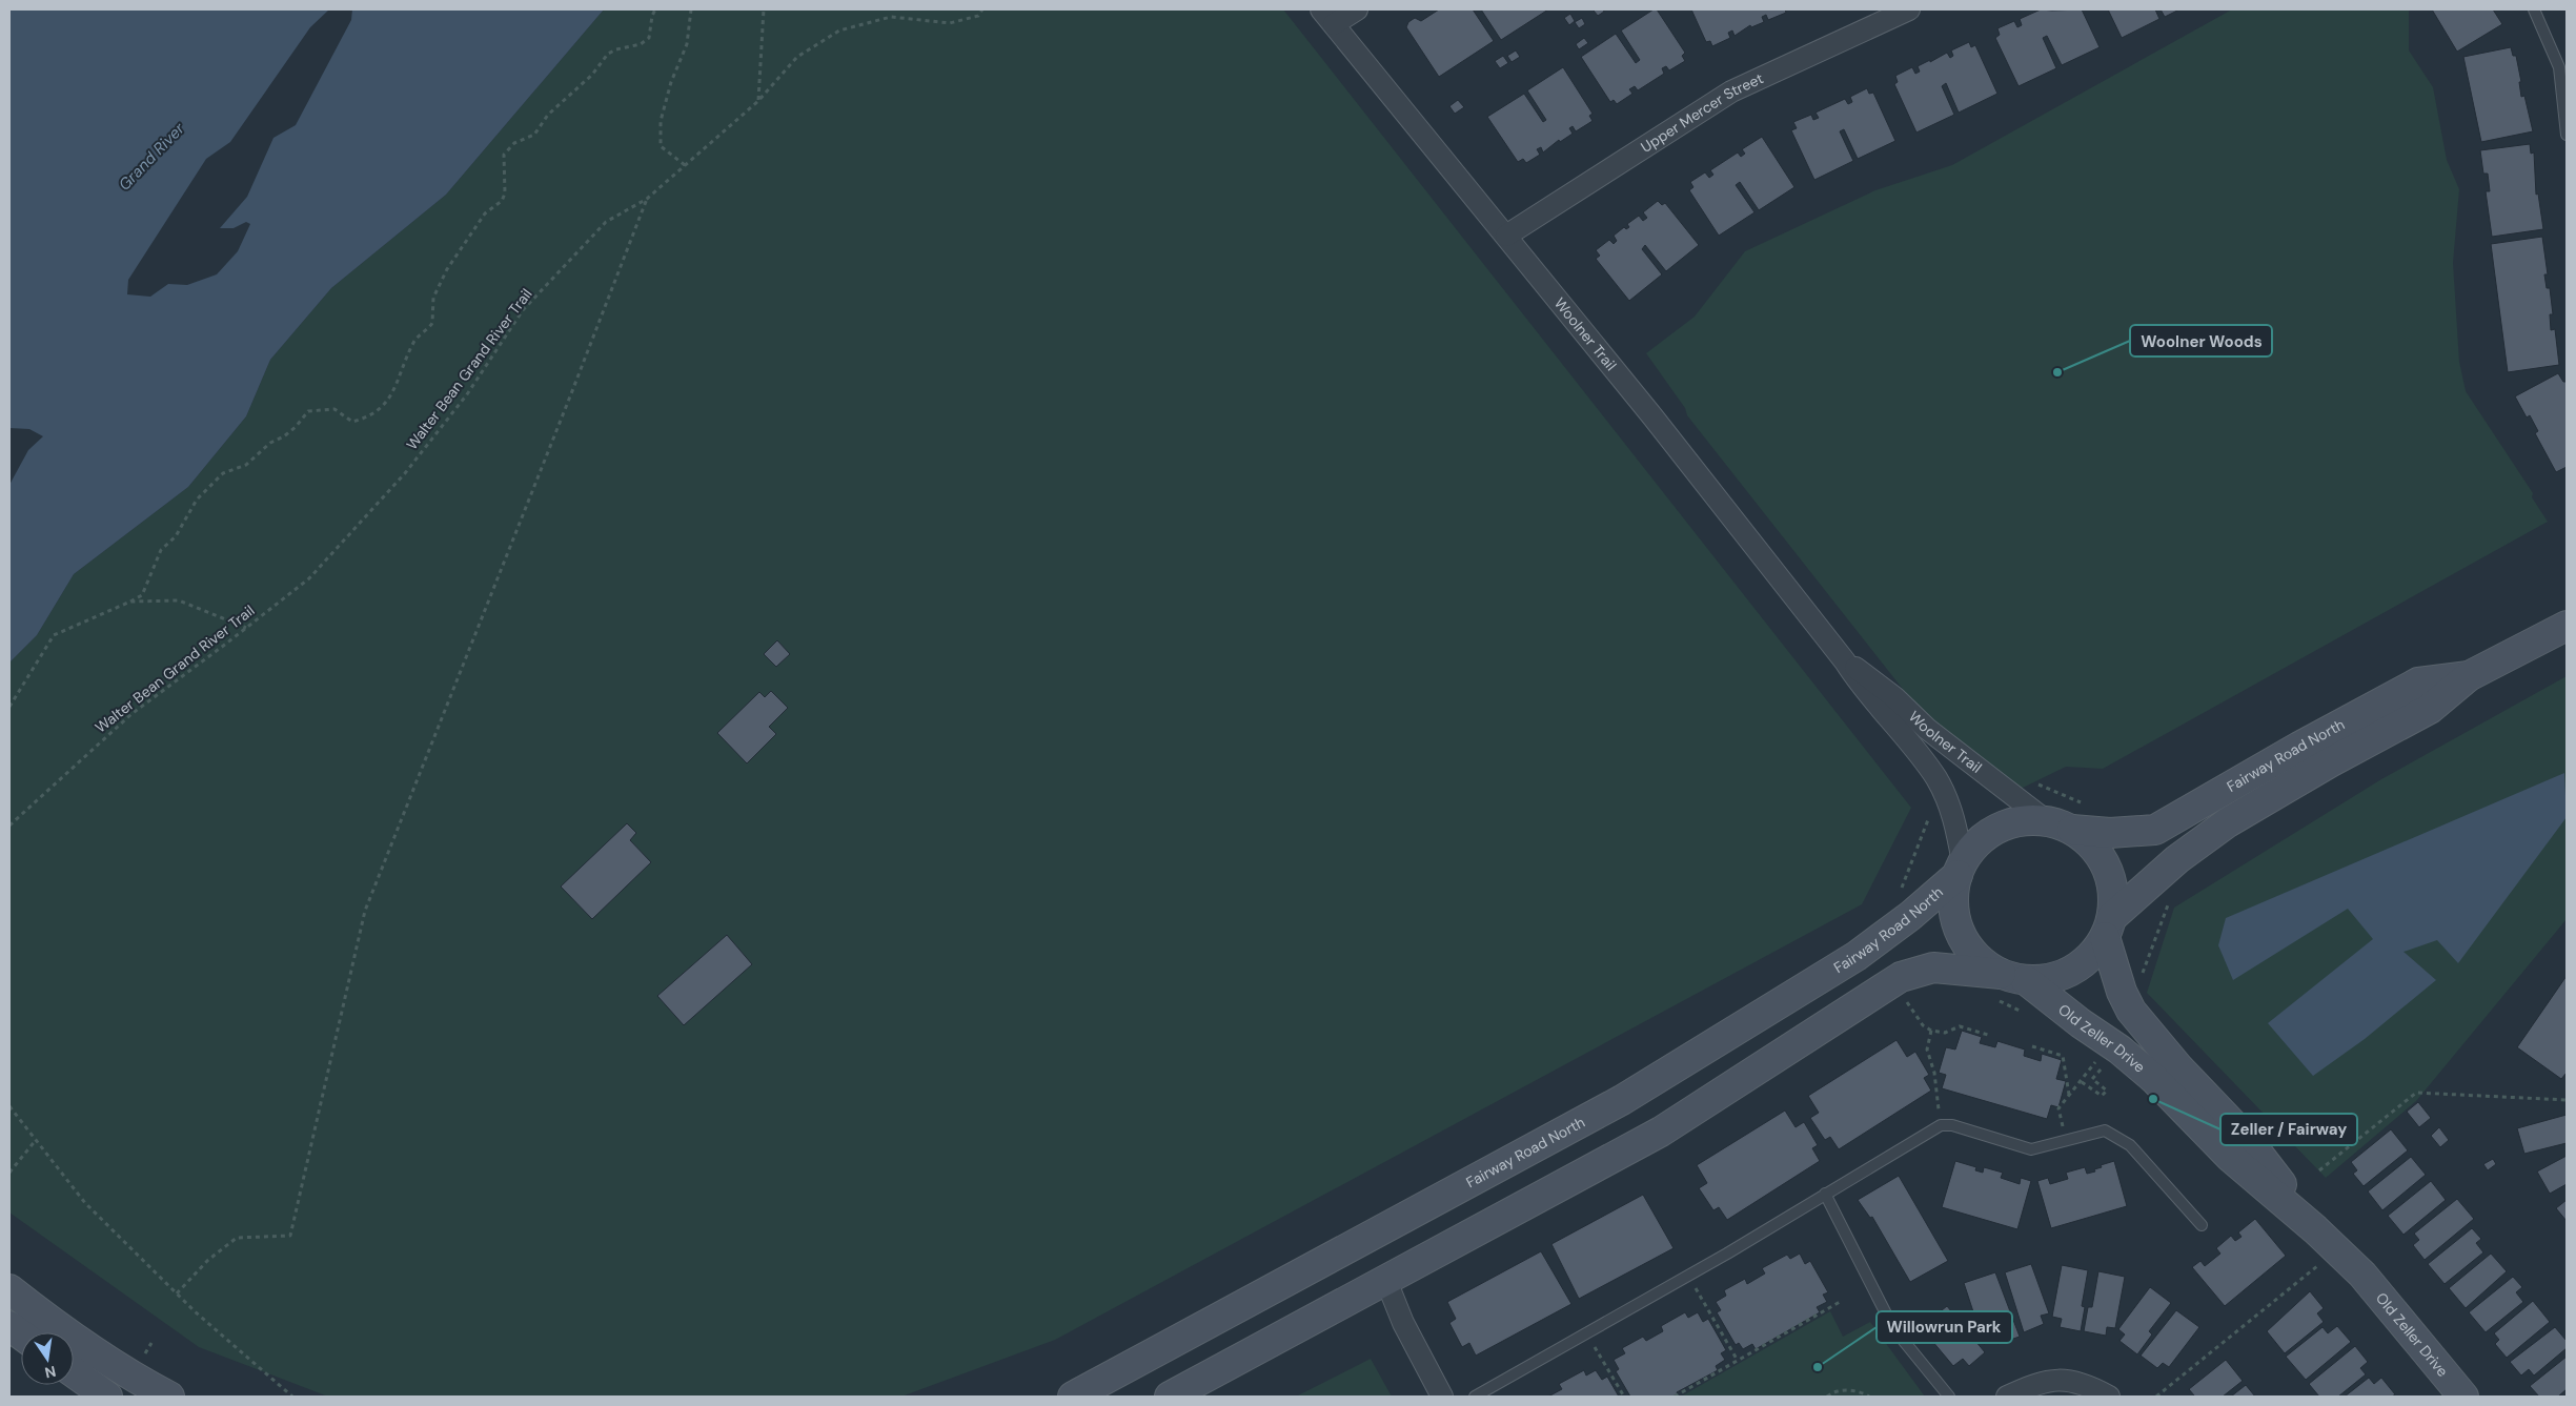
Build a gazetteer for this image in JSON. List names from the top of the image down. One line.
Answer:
{"streets":{"main road":["Fairway Road North","Old Zeller Drive"],"street":["Upper Mercer Street","Woolner Trail"],"path":["Walter Bean Grand River Trail"]},"crossings":[["Upper Mercer Street","Woolner Trail"],["Woolner Trail","Fairway Road North"],["Woolner Trail","Old Zeller Drive"],["Fairway Road North","Old Zeller Drive"]],"water":["Grand River"],"places":["Woolner Woods","Zeller / Fairway","Willowrun Park"],"north":"bottom"}
